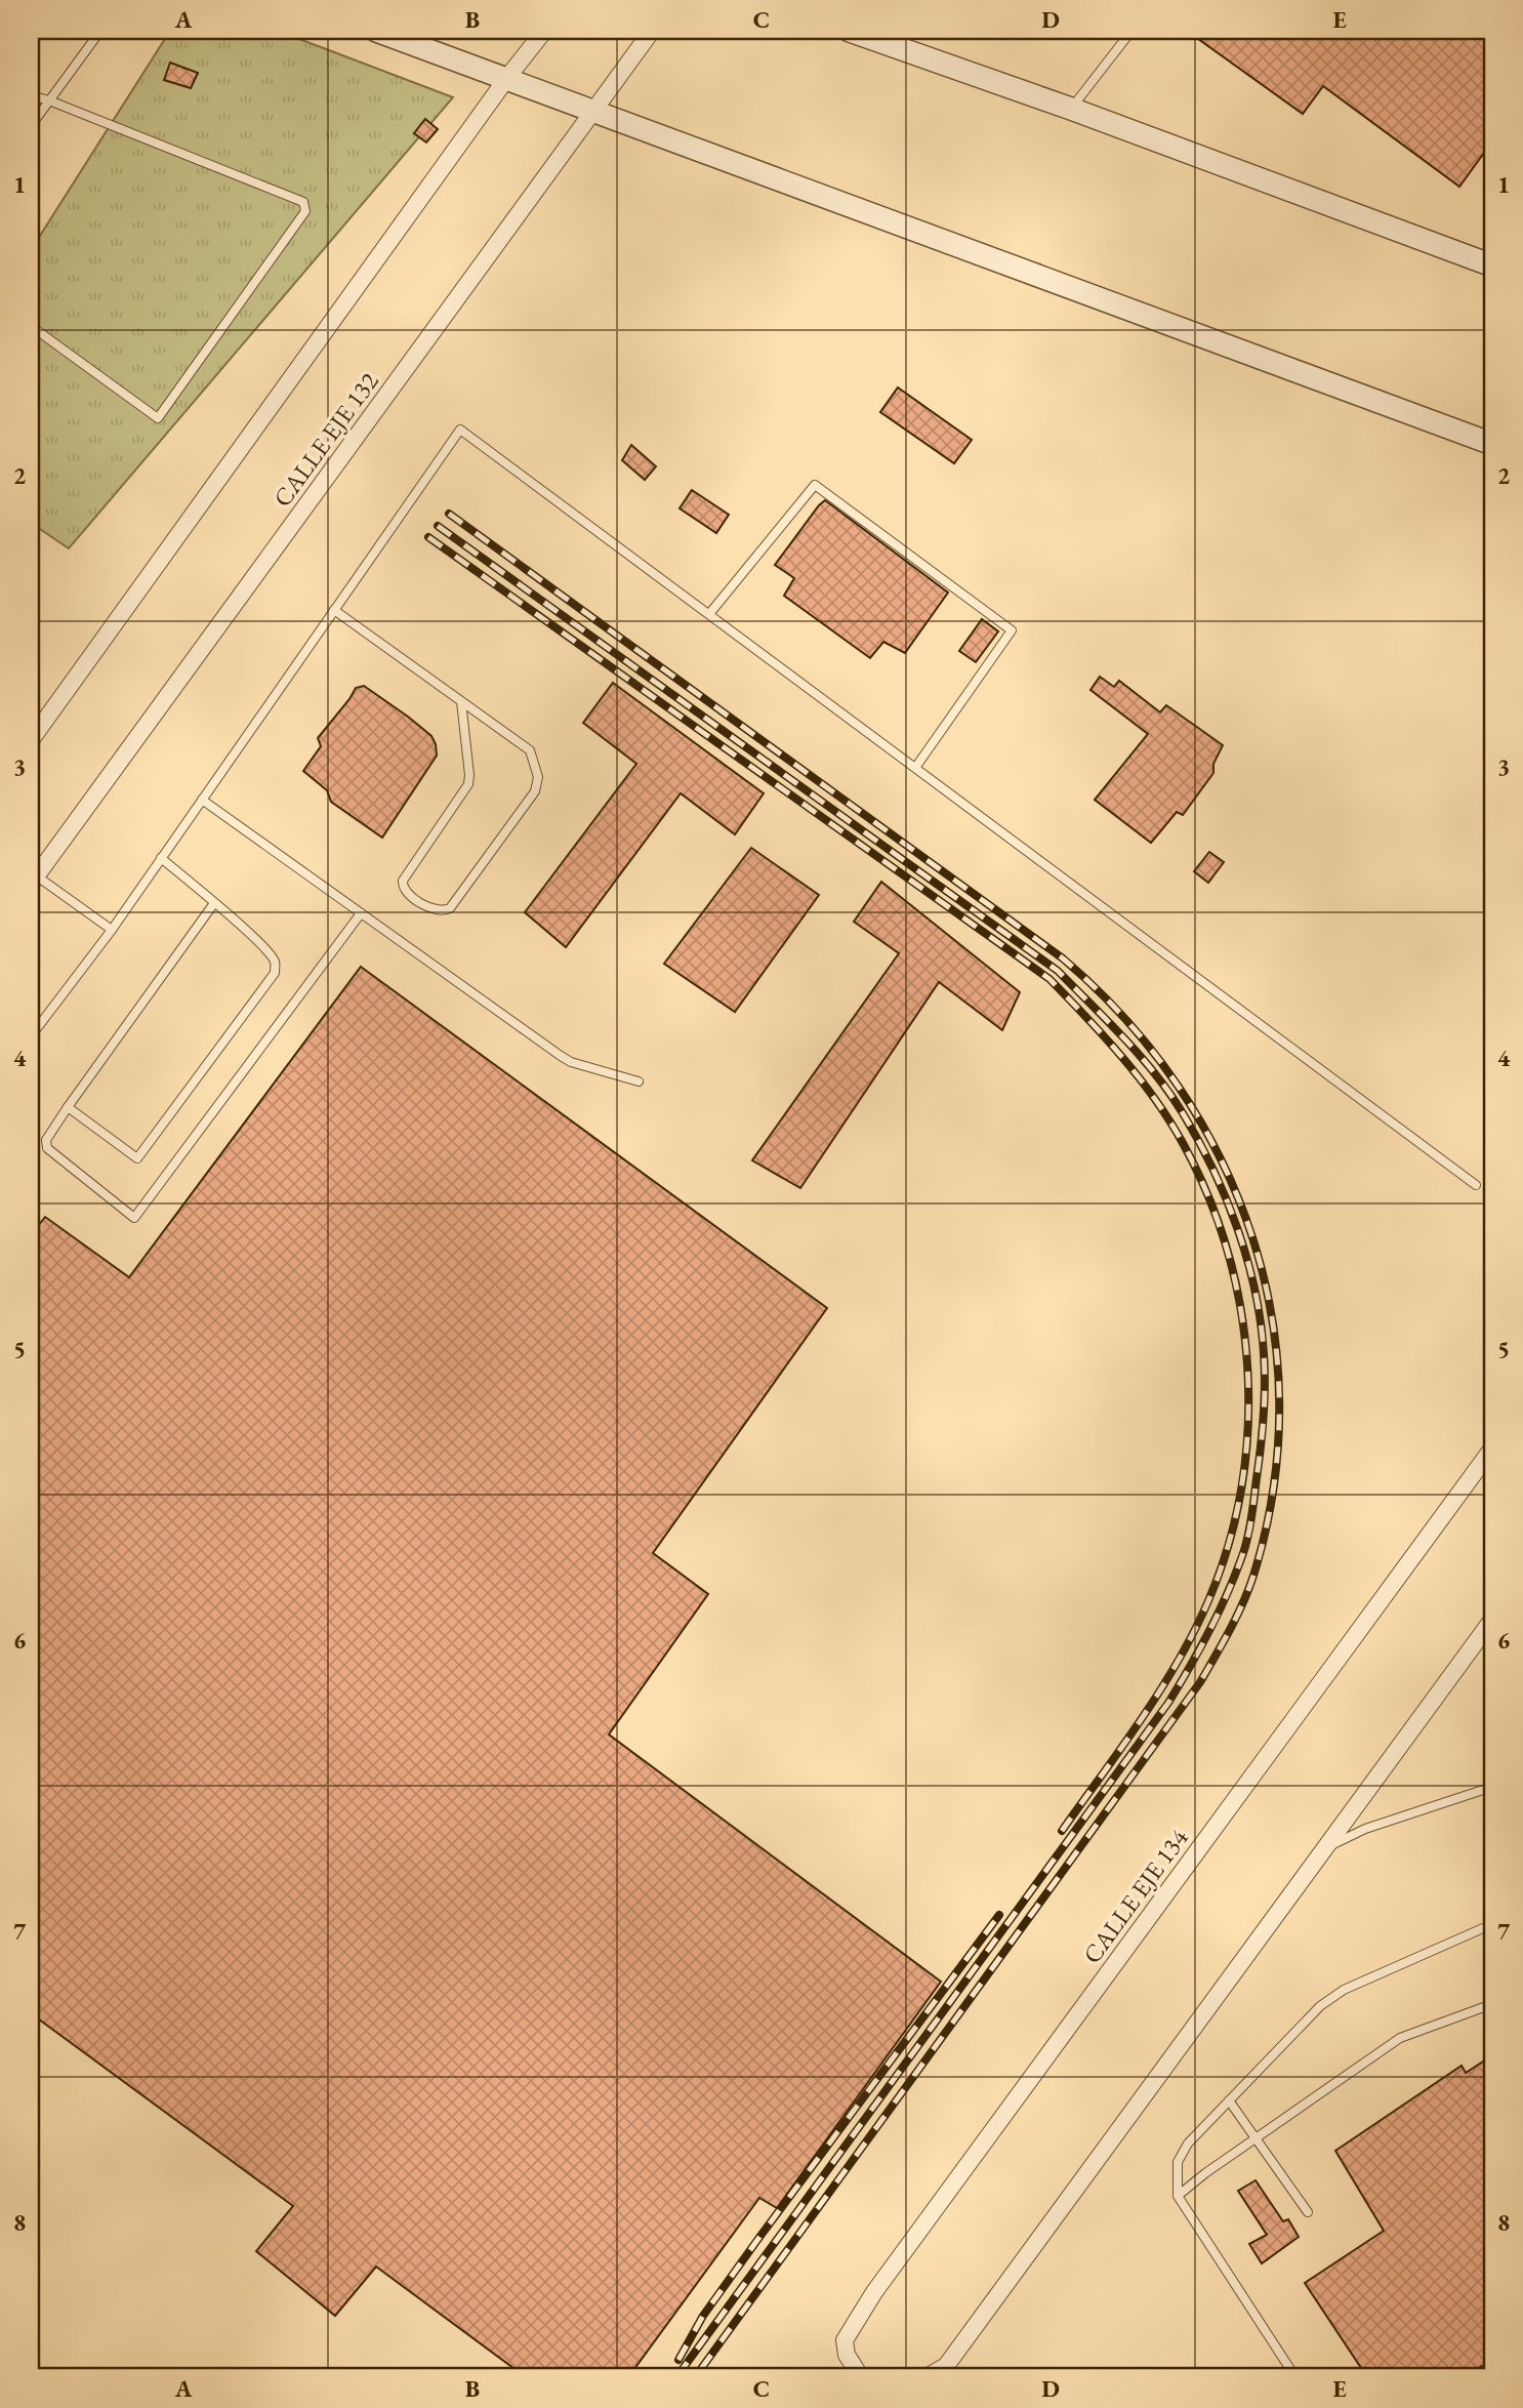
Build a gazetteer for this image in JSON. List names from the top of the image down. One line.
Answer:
{"streets":{"street":["CALLE EJE 132","CALLE EJE 134"]},"grid":{"columns":["A","B","C","D","E"],"rows":["1","2","3","4","5","6","7","8"]}}
